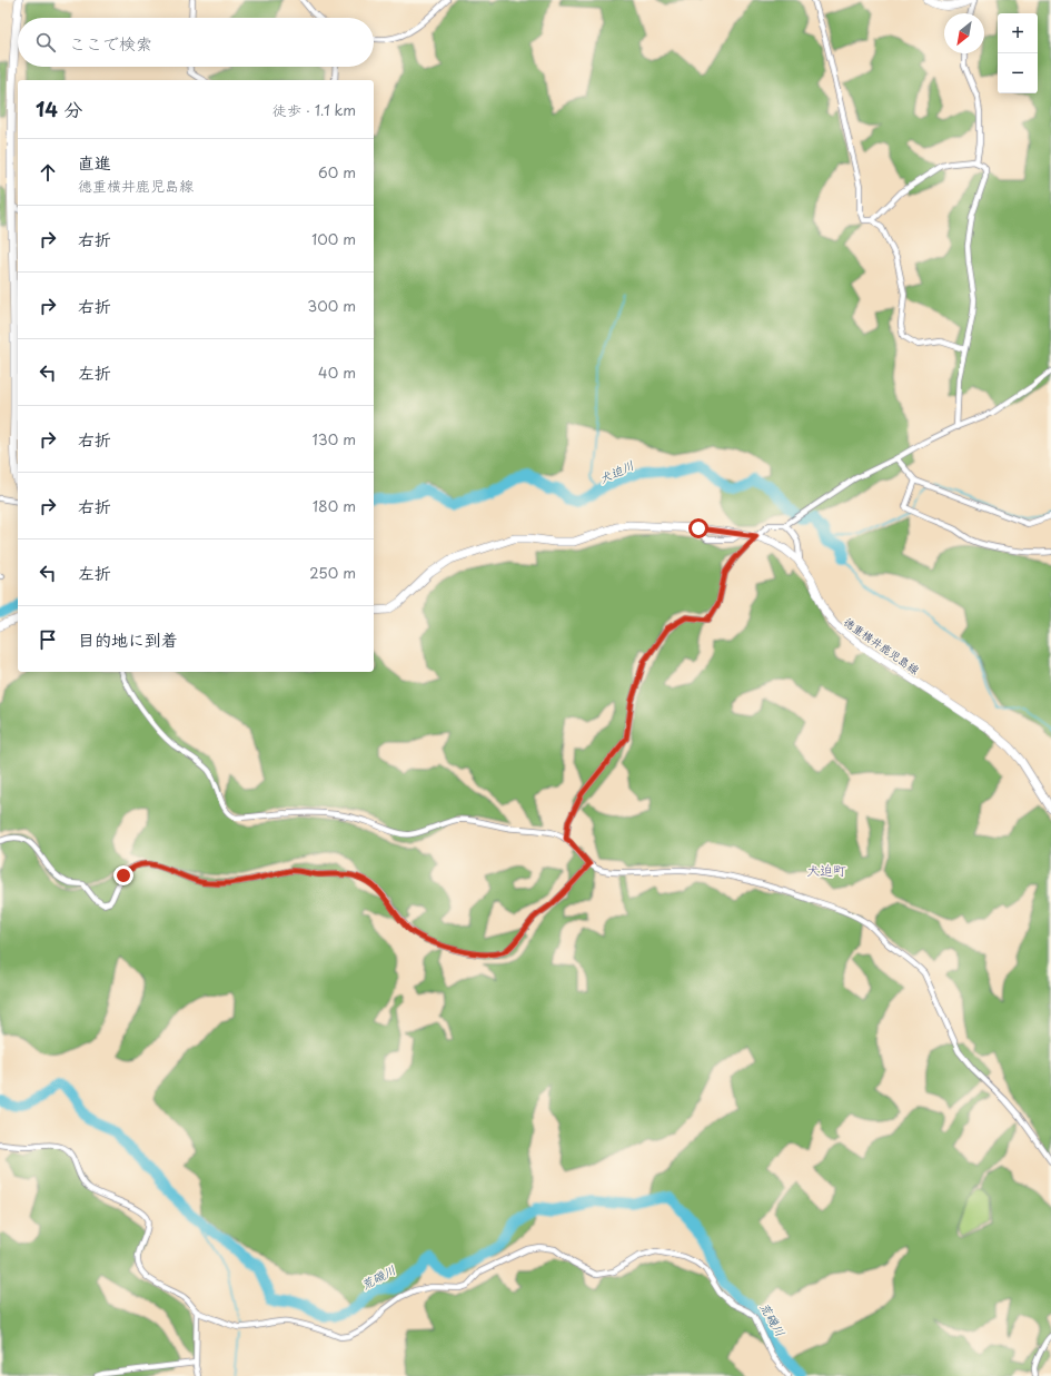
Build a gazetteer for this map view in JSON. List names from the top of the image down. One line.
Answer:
{"streets":{"main road":["徳重横井鹿児島線"]},"districts":["犬迫町"],"water":["犬迫川","荒磯川"],"north":"bottom left","page":{"map_buttons":["+","−"],"search":"ここで検索","heading":["14 分","徒歩 · 1.1 km"],"list":[["直進","徳重横井鹿児島線","60 m"],["右折","100 m"],["右折","300 m"],["左折","40 m"],["右折","130 m"],["右折","180 m"],["左折","250 m"],"目的地に到着"]}}
